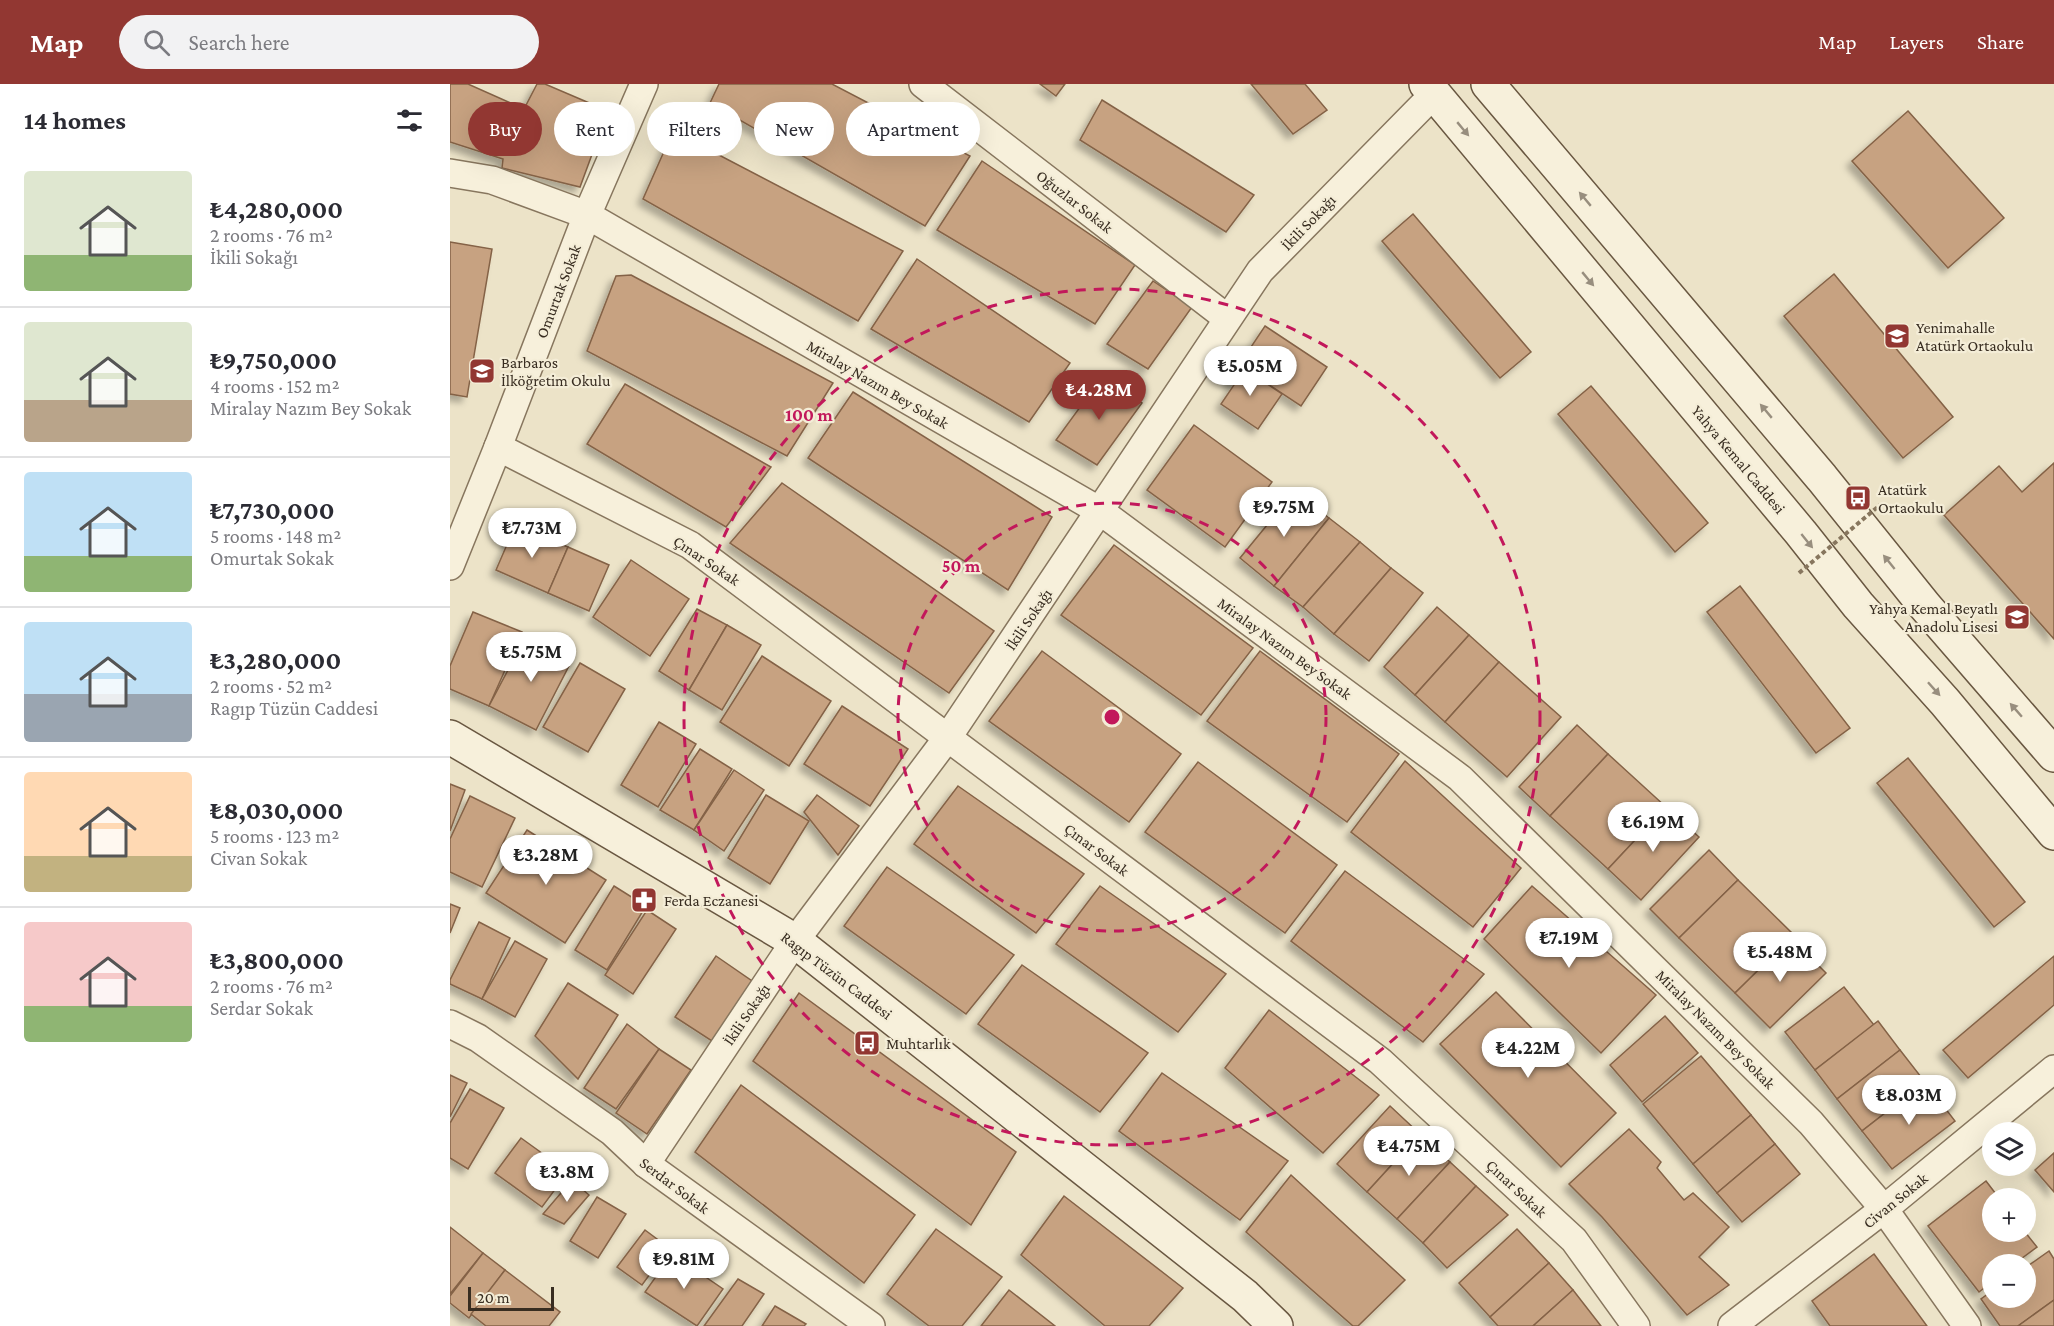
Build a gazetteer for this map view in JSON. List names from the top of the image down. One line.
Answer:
{"streets":{"main road":["Yahya Kemal Caddesi","Ragıp Tüzün Caddesi"],"street":["Oğuzlar Sokak","İkili Sokağı","Omurtak Sokak","Miralay Nazım Bey Sokak","Çınar Sokak","Serdar Sokak","Civan Sokak"]},"crossings":[["Oğuzlar Sokak","İkili Sokağı"],["İkili Sokağı","Miralay Nazım Bey Sokak"],["İkili Sokağı","Yahya Kemal Caddesi"],["İkili Sokağı","Çınar Sokak"],["İkili Sokağı","Ragıp Tüzün Caddesi"],["İkili Sokağı","Serdar Sokak"],["Omurtak Sokak","Miralay Nazım Bey Sokak"],["Omurtak Sokak","Çınar Sokak"],["Miralay Nazım Bey Sokak","Civan Sokak"]],"places":{"school or university":["Yenimahalle Atatürk Ortaokulu","Barbaros İlköğretim Okulu","Yahya Kemal Beyatlı Anadolu Lisesi"],"bus stop":["Atatürk Ortaokulu","Muhtarlık"],"pharmacy":["Ferda Eczanesi"]},"scale_bar":"20 m","page":{"header":"Map","search":"Search here","nav":["Map","Layers","Share"],"heading":"14 homes","chip":["Buy","Rent","Filters","New","Apartment"],"list":[{"name":"₺4,280,000","note":"2 rooms · 76 m² · İkili Sokağı"},{"name":"₺9,750,000","note":"4 rooms · 152 m² · Miralay Nazım Bey Sokak"},{"name":"₺7,730,000","note":"5 rooms · 148 m² · Omurtak Sokak"},{"name":"₺3,280,000","note":"2 rooms · 52 m² · Ragıp Tüzün Caddesi"},{"name":"₺8,030,000","note":"5 rooms · 123 m² · Civan Sokak"},{"name":"₺3,800,000","note":"2 rooms · 76 m² · Serdar Sokak"}],"price":["₺5.05M","₺4.28M","₺9.75M","₺7.73M","₺5.75M","₺6.19M","₺3.28M","₺7.19M","₺5.48M","₺4.22M","₺8.03M","₺4.75M","₺3.8M","₺9.81M"],"map_buttons":["+","−"],"scale":"20 m"},"rings":["100 m","50 m"]}
